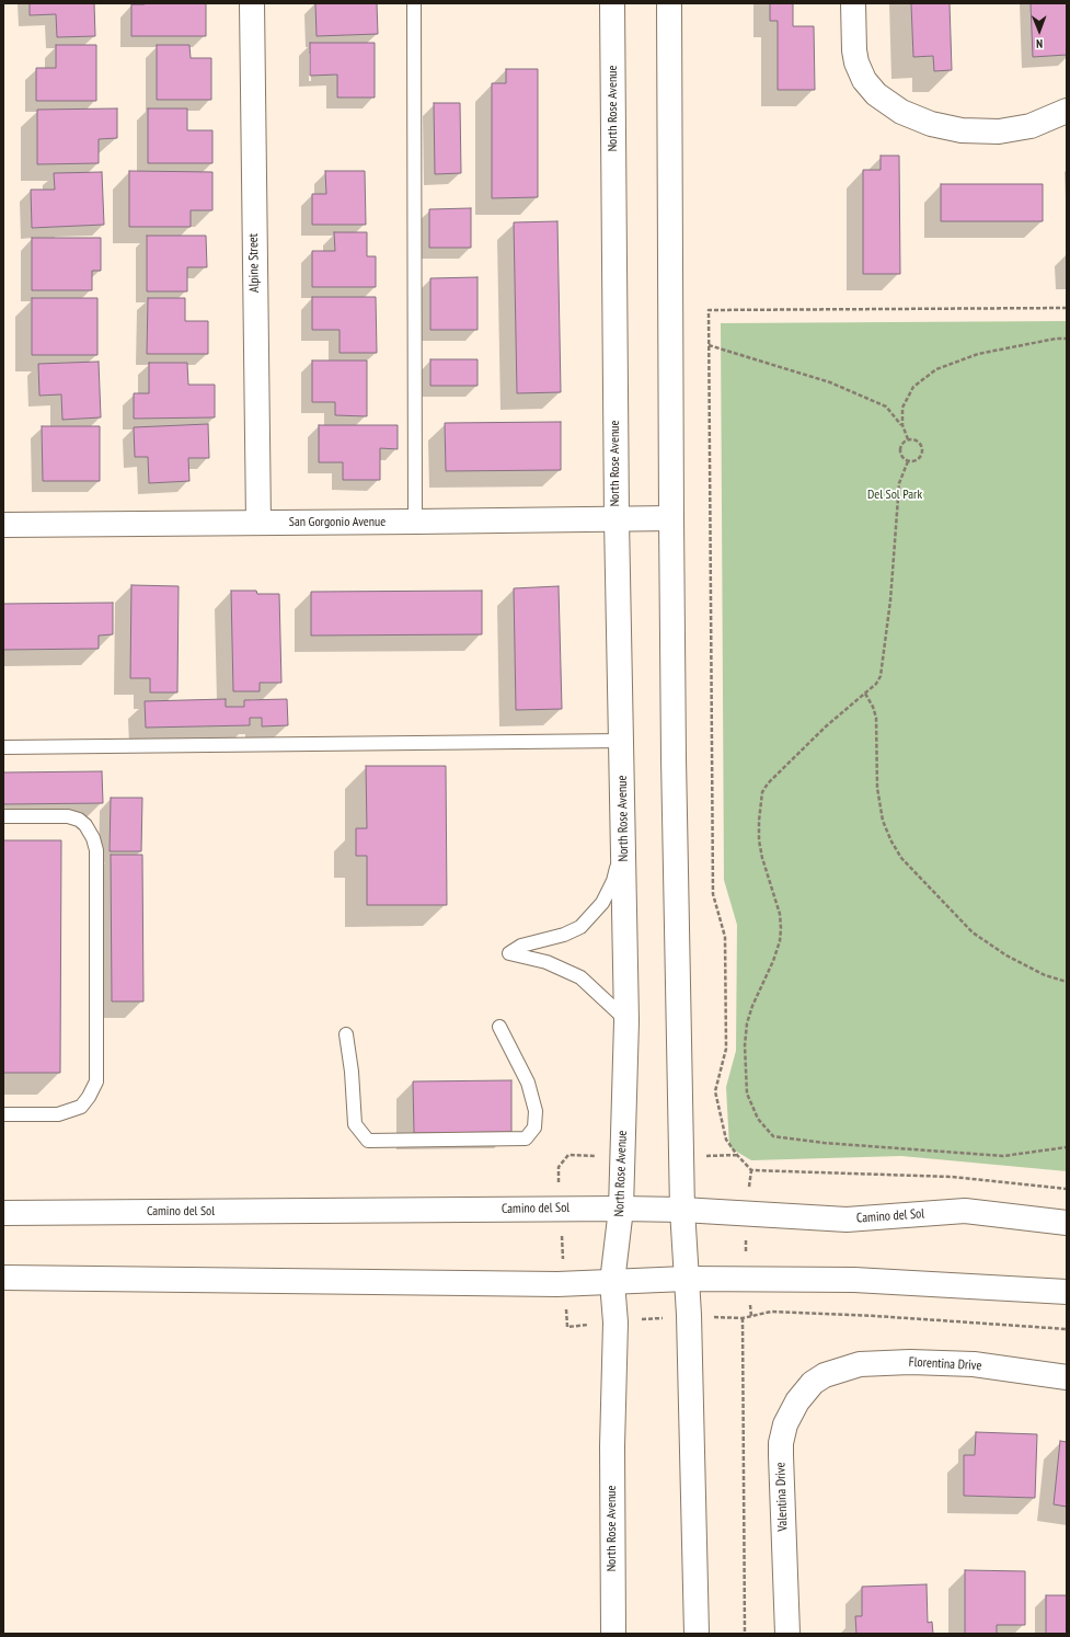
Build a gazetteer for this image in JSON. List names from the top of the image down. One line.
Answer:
{"streets":{"street":["North Rose Avenue","Alpine Street","San Gorgonio Avenue","Camino del Sol","Florentina Drive","Valentina Drive"]},"crossings":[["North Rose Avenue","San Gorgonio Avenue"],["North Rose Avenue","Camino del Sol"],["Alpine Street","San Gorgonio Avenue"],["Florentina Drive","Valentina Drive"]],"parks":["Del Sol Park"],"north":"bottom"}
